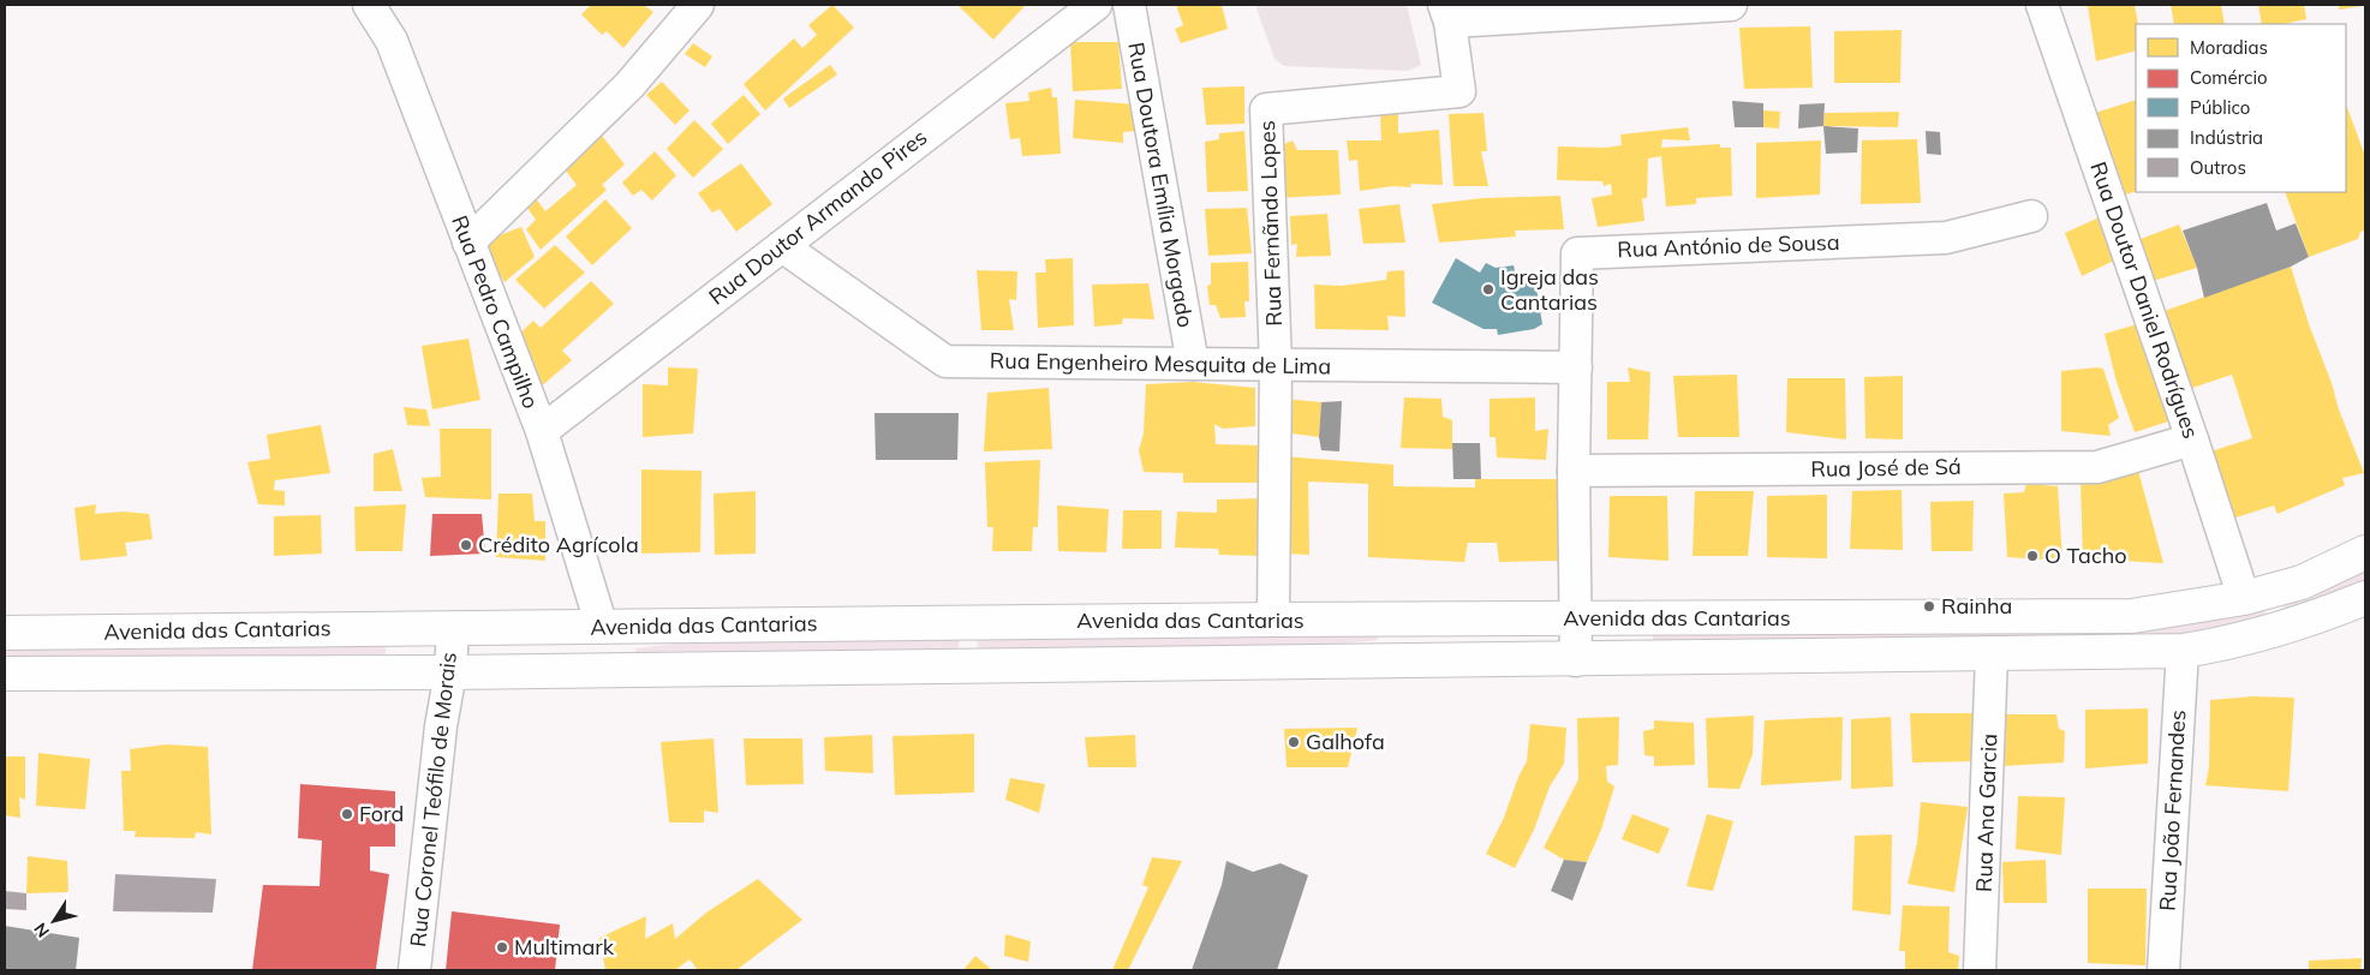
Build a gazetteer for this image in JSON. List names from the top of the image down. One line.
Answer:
{"streets":{"main road":["Avenida das Cantarias"],"street":["Rua Doutora Emília Morgado","Rua Doutor Armando Pires","Rua Fernãndo Lopes","Rua António de Sousa","Rua Doutor Daniel Rodrígues","Rua Pedro Campilho","Rua Engenheiro Mesquita de Lima","Rua José de Sá","Rua Coronel Teófilo de Morais","Rua João Fernandes","Rua Ana Garcia"]},"crossings":[["Rua Doutora Emília Morgado","Rua Engenheiro Mesquita de Lima"],["Rua Doutor Armando Pires","Rua Pedro Campilho"],["Rua Doutor Armando Pires","Rua Engenheiro Mesquita de Lima"],["Rua Fernãndo Lopes","Rua Engenheiro Mesquita de Lima"],["Rua Fernãndo Lopes","Avenida das Cantarias"],["Rua António de Sousa","Rua Engenheiro Mesquita de Lima"],["Rua António de Sousa","Rua José de Sá"],["Rua António de Sousa","Avenida das Cantarias"],["Rua Doutor Daniel Rodrígues","Rua José de Sá"],["Rua Doutor Daniel Rodrígues","Avenida das Cantarias"],["Rua Pedro Campilho","Avenida das Cantarias"],["Avenida das Cantarias","Rua Coronel Teófilo de Morais"],["Avenida das Cantarias","Rua João Fernandes"],["Avenida das Cantarias","Rua Ana Garcia"]],"places":["Igreja das Cantarias","Crédito Agrícola","O Tacho","Rainha","Galhofa","Ford","Multimark"],"legend":["Moradias","Comércio","Público","Indústria","Outros"],"north":"bottom left"}
